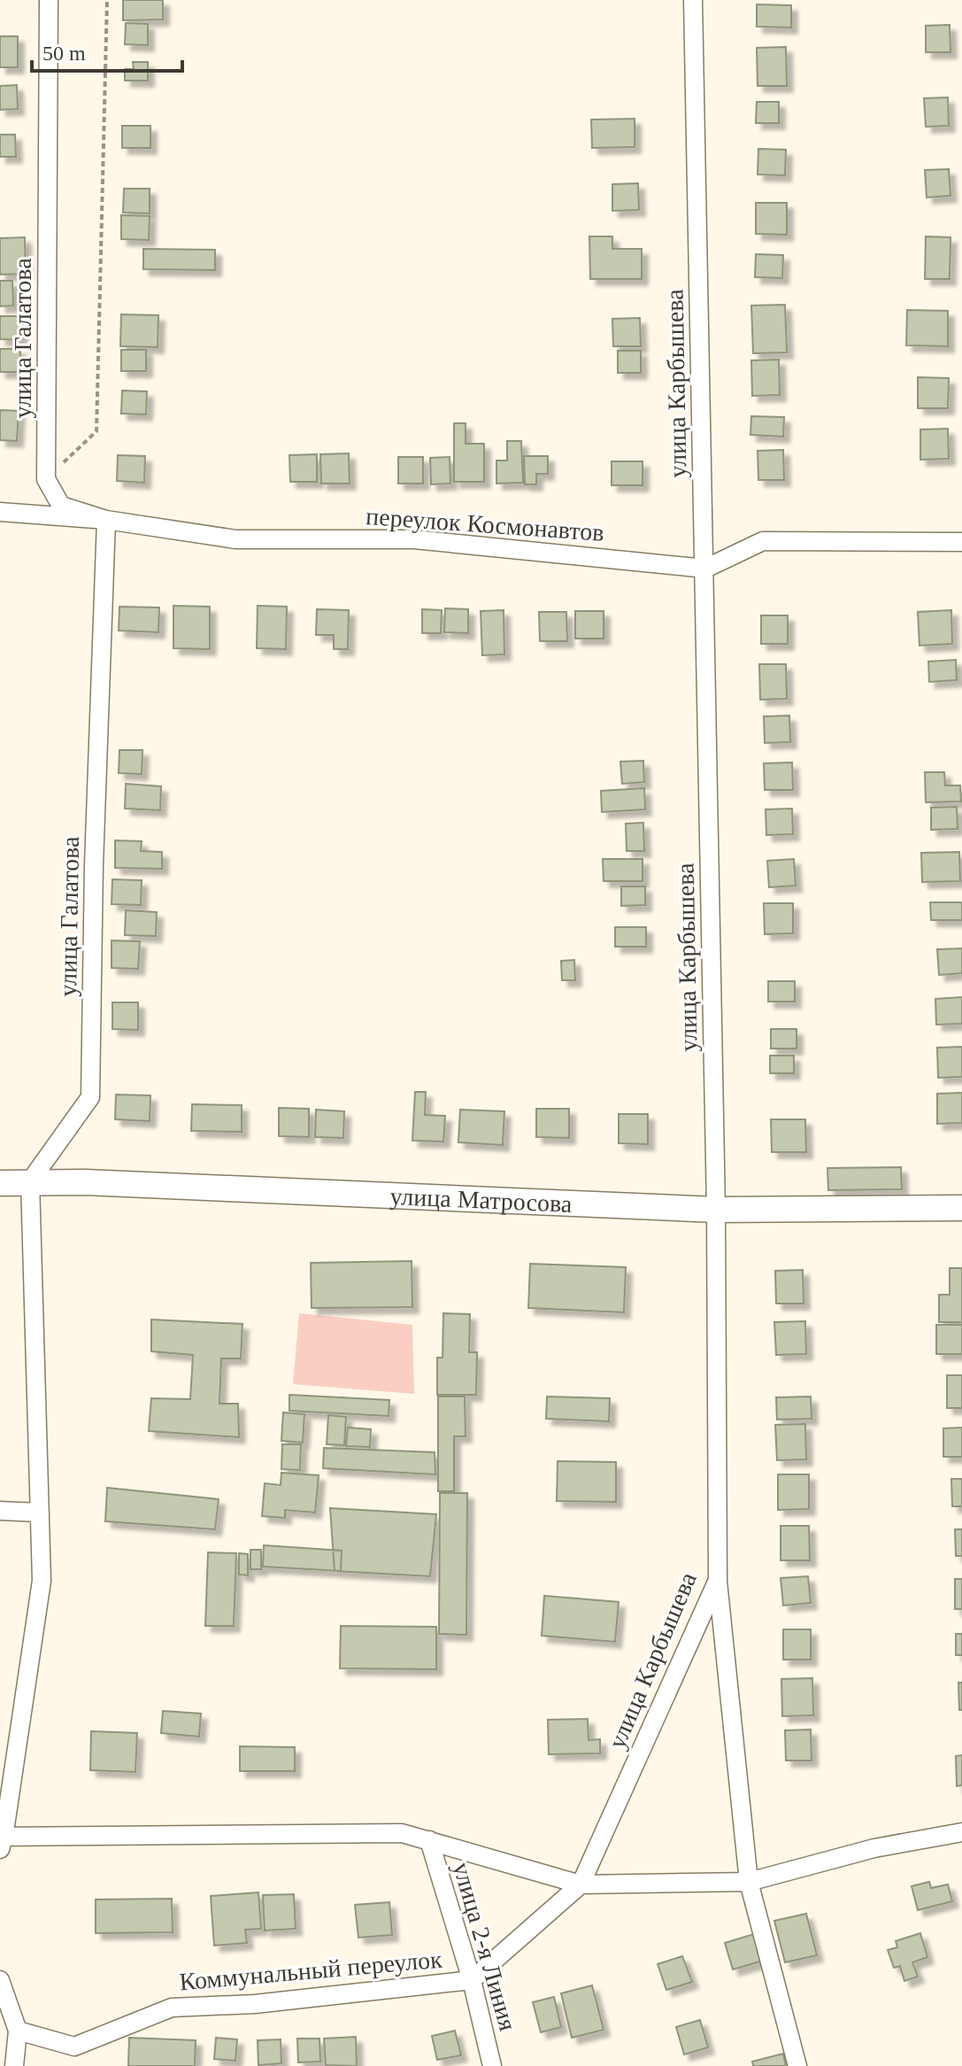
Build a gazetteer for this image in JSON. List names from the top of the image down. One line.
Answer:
{"streets":{"street":["улица Галатова","улица Карбышева","переулок Космонавтов","улица Матросова","улица 2-я Линия","Коммунальный переулок"]},"crossings":[["улица Галатова","переулок Космонавтов"],["улица Галатова","улица Матросова"],["улица Карбышева","переулок Космонавтов"],["улица Карбышева","улица Матросова"],["улица Карбышева","Коммунальный переулок"],["улица 2-я Линия","Коммунальный переулок"]],"scale_bar":"50 m"}
